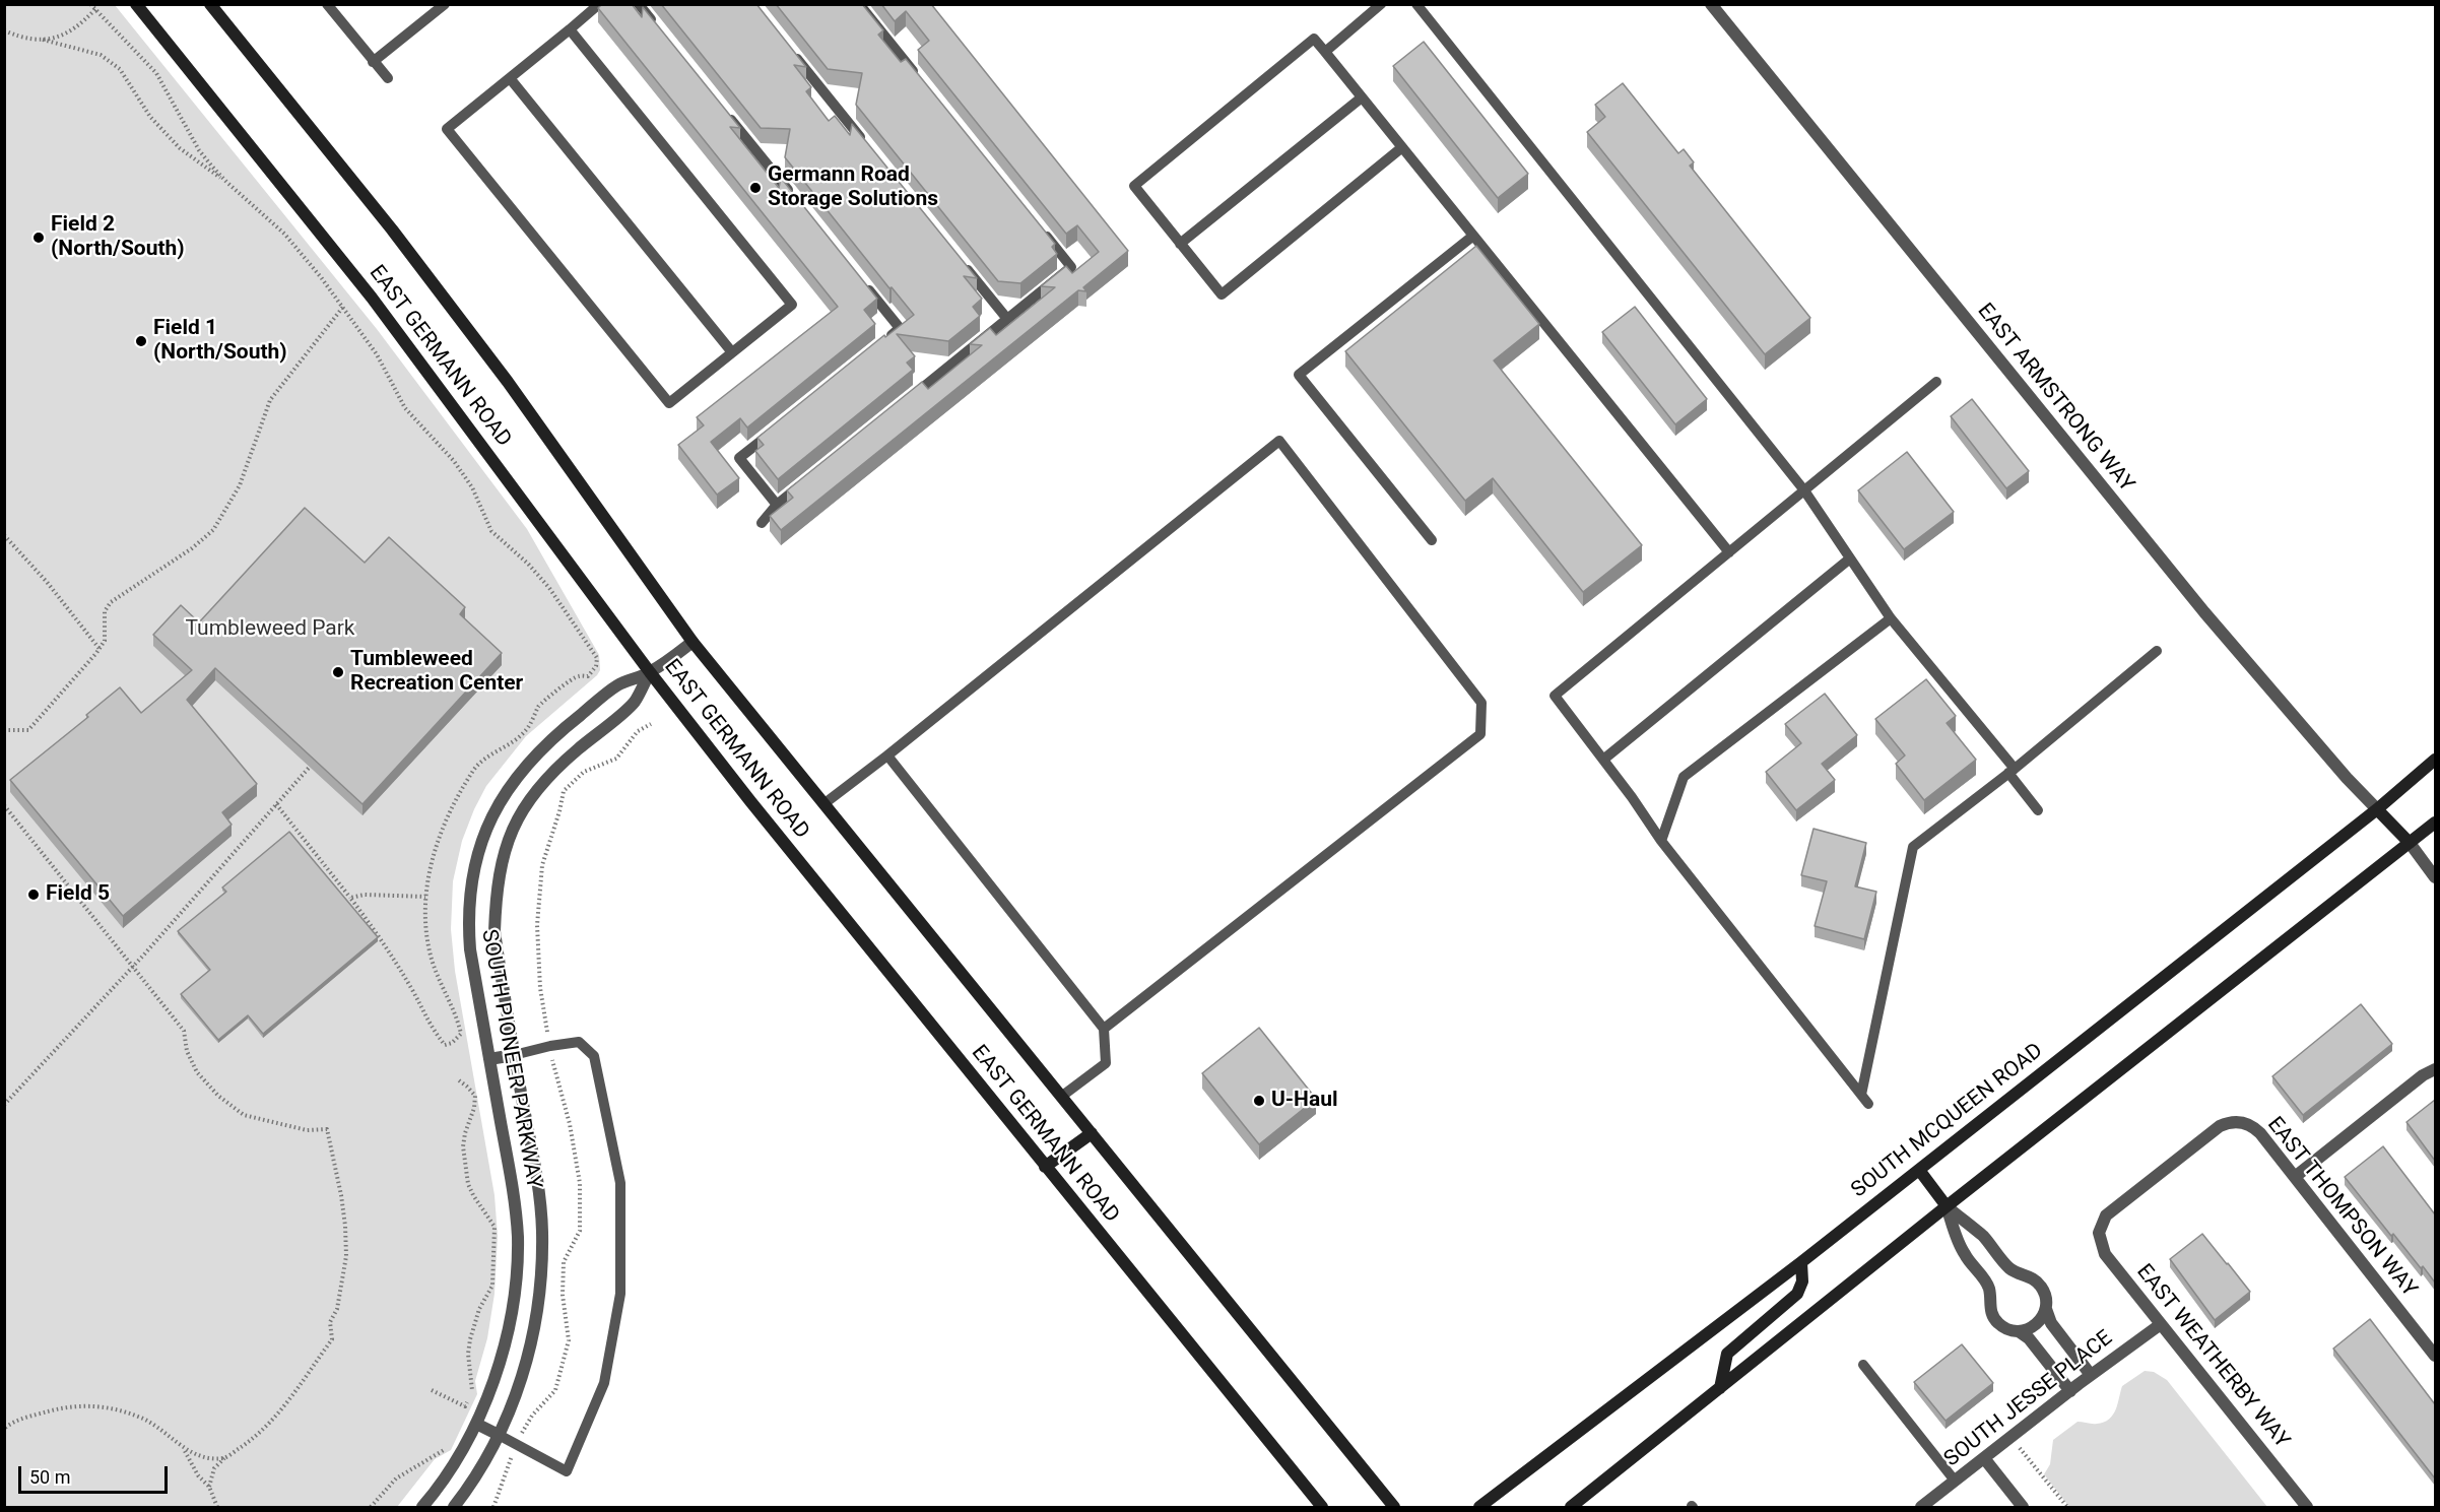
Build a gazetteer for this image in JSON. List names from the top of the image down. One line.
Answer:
{"streets":{"main road":["EAST GERMANN ROAD","SOUTH MCQUEEN ROAD"],"street":["EAST ARMSTRONG WAY","SOUTH PIONEER PARKWAY","EAST THOMPSON WAY","EAST WEATHERBY WAY","SOUTH JESSE PLACE"]},"crossings":[["EAST GERMANN ROAD","SOUTH PIONEER PARKWAY"],["EAST ARMSTRONG WAY","SOUTH MCQUEEN ROAD"],["EAST THOMPSON WAY","EAST WEATHERBY WAY"],["EAST WEATHERBY WAY","SOUTH JESSE PLACE"]],"parks":["Tumbleweed Park"],"places":["Germann Road Storage Solutions","Field 2 (North/South)","Field 1 (North/South)","Tumbleweed Recreation Center","Field 5","U-Haul"],"scale_bar":"50 m"}
